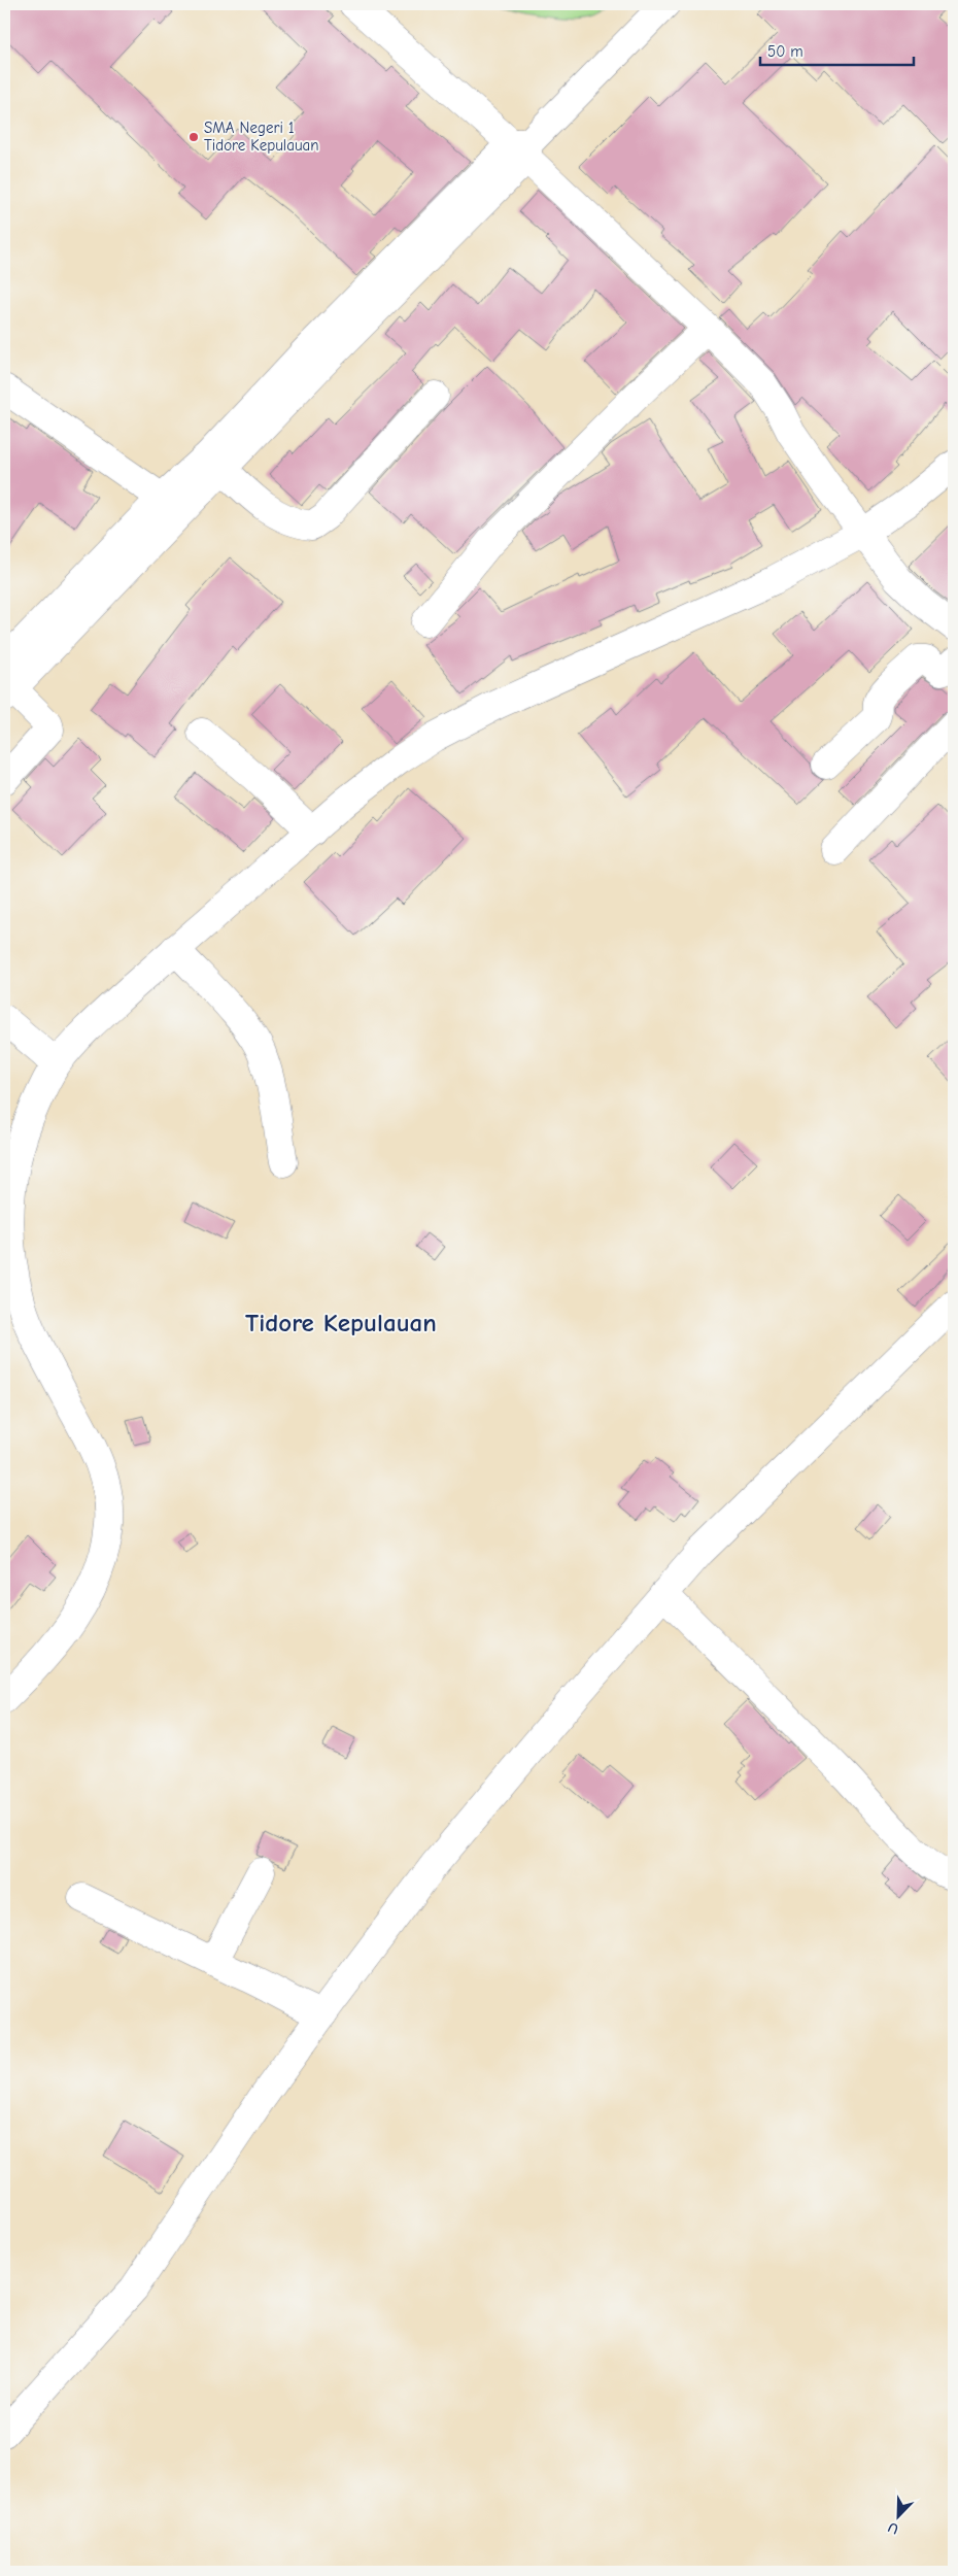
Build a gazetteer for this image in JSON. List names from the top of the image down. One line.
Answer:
{"districts":["Tidore Kepulauan"],"places":["SMA Negeri 1 Tidore Kepulauan"],"scale_bar":"50 m","north":"bottom left"}
